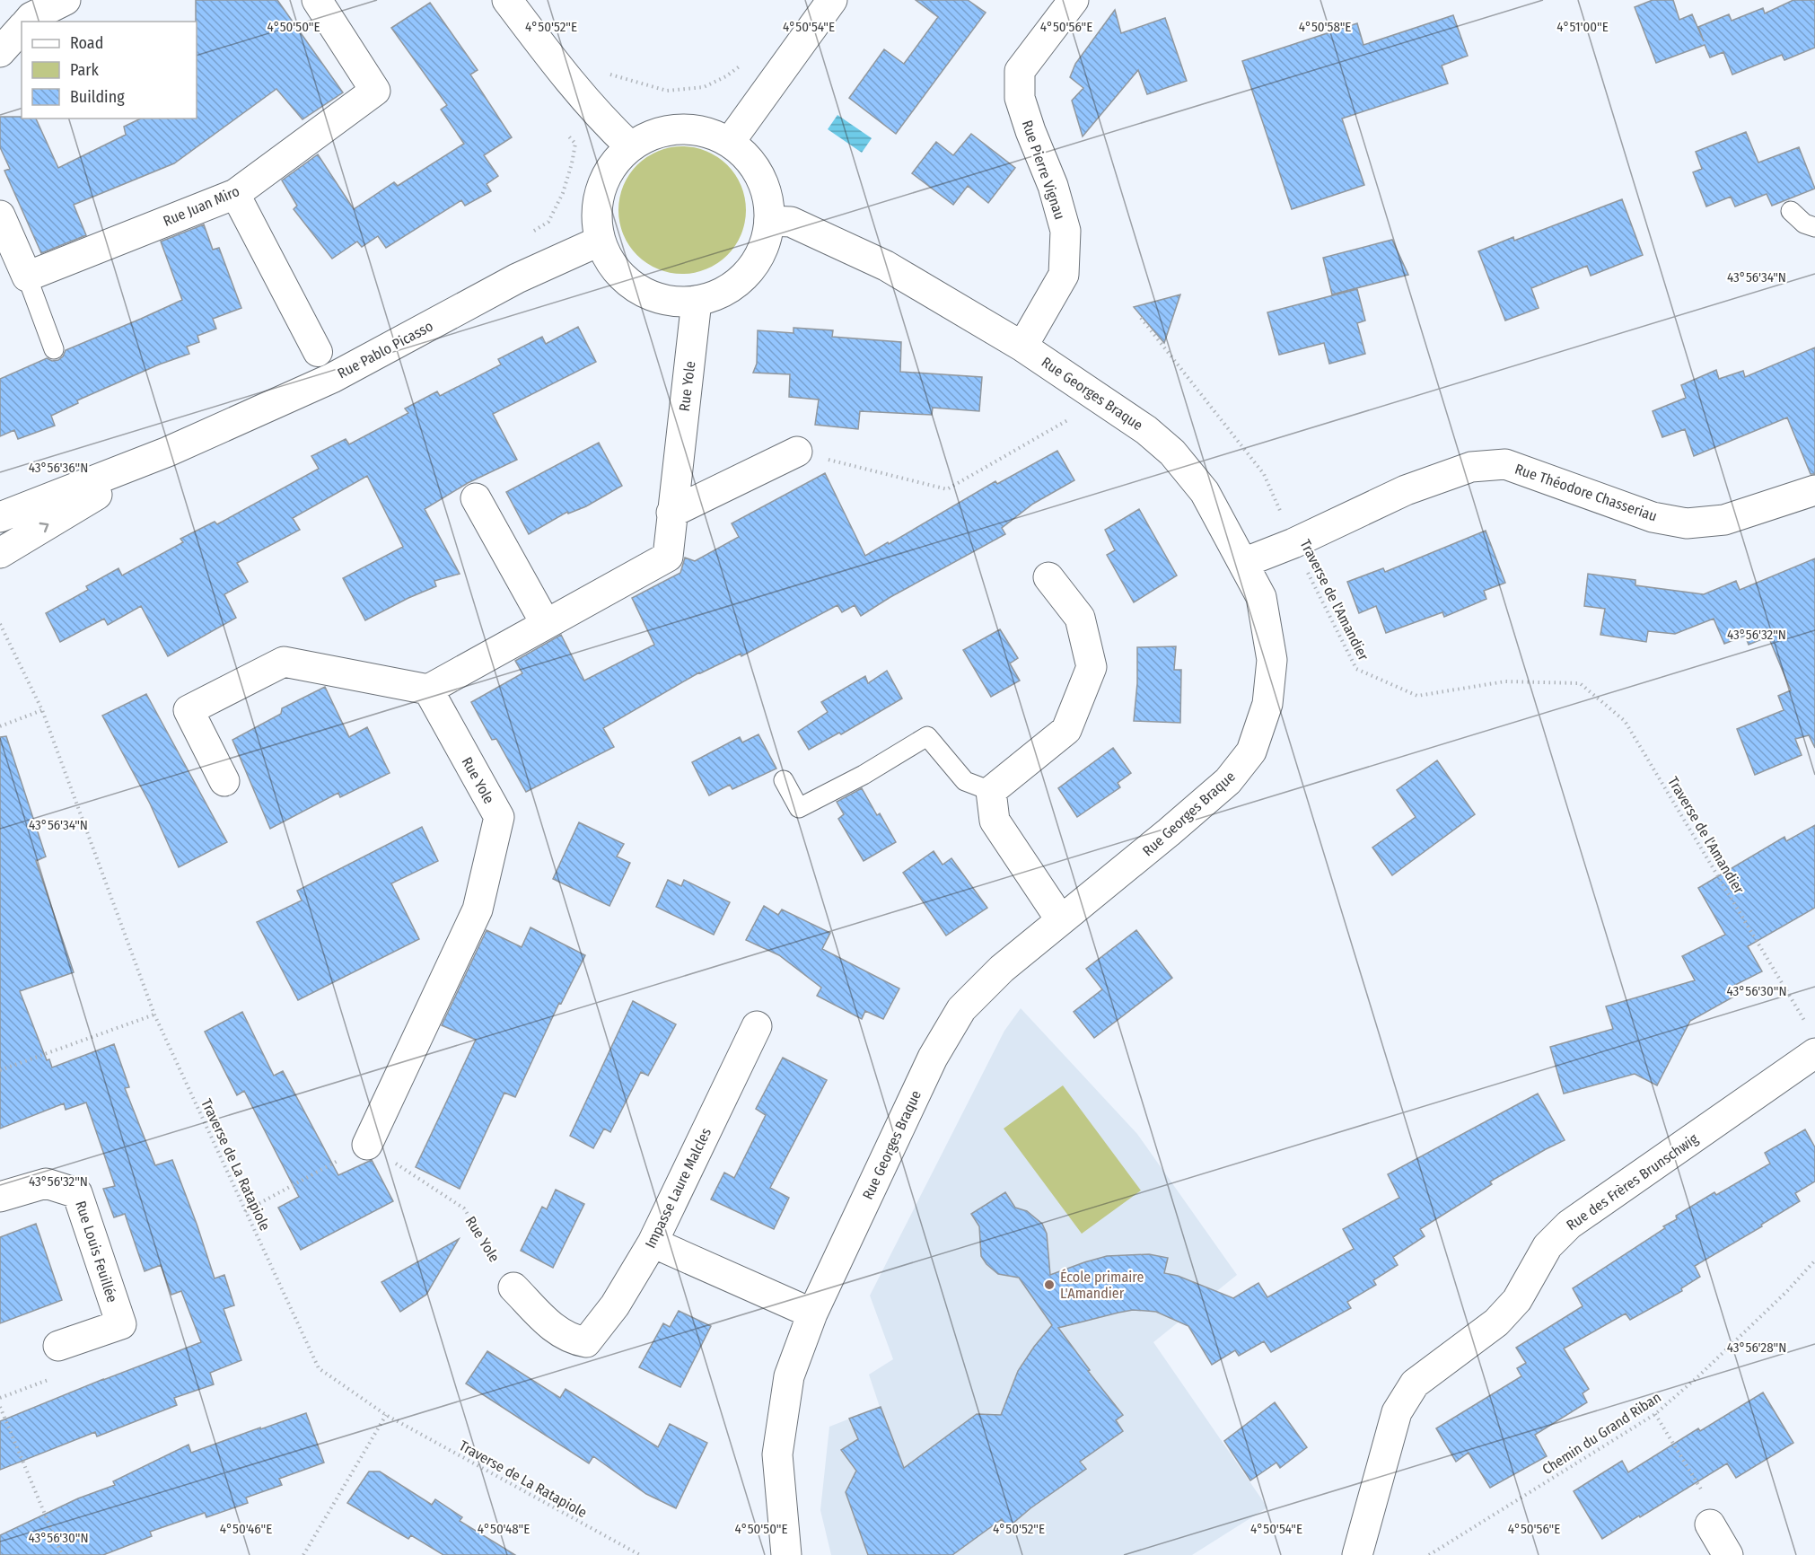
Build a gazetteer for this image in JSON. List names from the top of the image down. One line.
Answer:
{"streets":{"street":["Rue Pierre Vignau","Rue Juan Miro","Rue Pablo Picasso","Rue Yole","Rue Georges Braque","Rue Théodore Chasseriau","Rue des Frères Brunschwig","Impasse Laure Malcles","Rue Louis Feuillée"],"path":["Traverse de l'Amandier","Traverse de La Ratapiole","Chemin du Grand Riban"]},"crossings":[["Rue Pierre Vignau","Rue Georges Braque"],["Rue Pablo Picasso","Rue Yole"],["Rue Pablo Picasso","Rue Georges Braque"],["Rue Yole","Rue Georges Braque"],["Rue Yole","Impasse Laure Malcles"],["Rue Georges Braque","Rue Théodore Chasseriau"],["Rue Théodore Chasseriau","Traverse de l'Amandier"],["Traverse de l'Amandier","Rue des Frères Brunschwig"]],"places":["École primaire L'Amandier"],"legend":["Road","Park","Building"],"coordinates":["4°50'50\"E","4°50'52\"E","4°50'54\"E","4°50'56\"E","4°50'58\"E","4°51'00\"E","43°56'34\"N","43°56'36\"N","43°56'32\"N","43°56'30\"N","43°56'28\"N","4°50'46\"E","4°50'48\"E"]}
